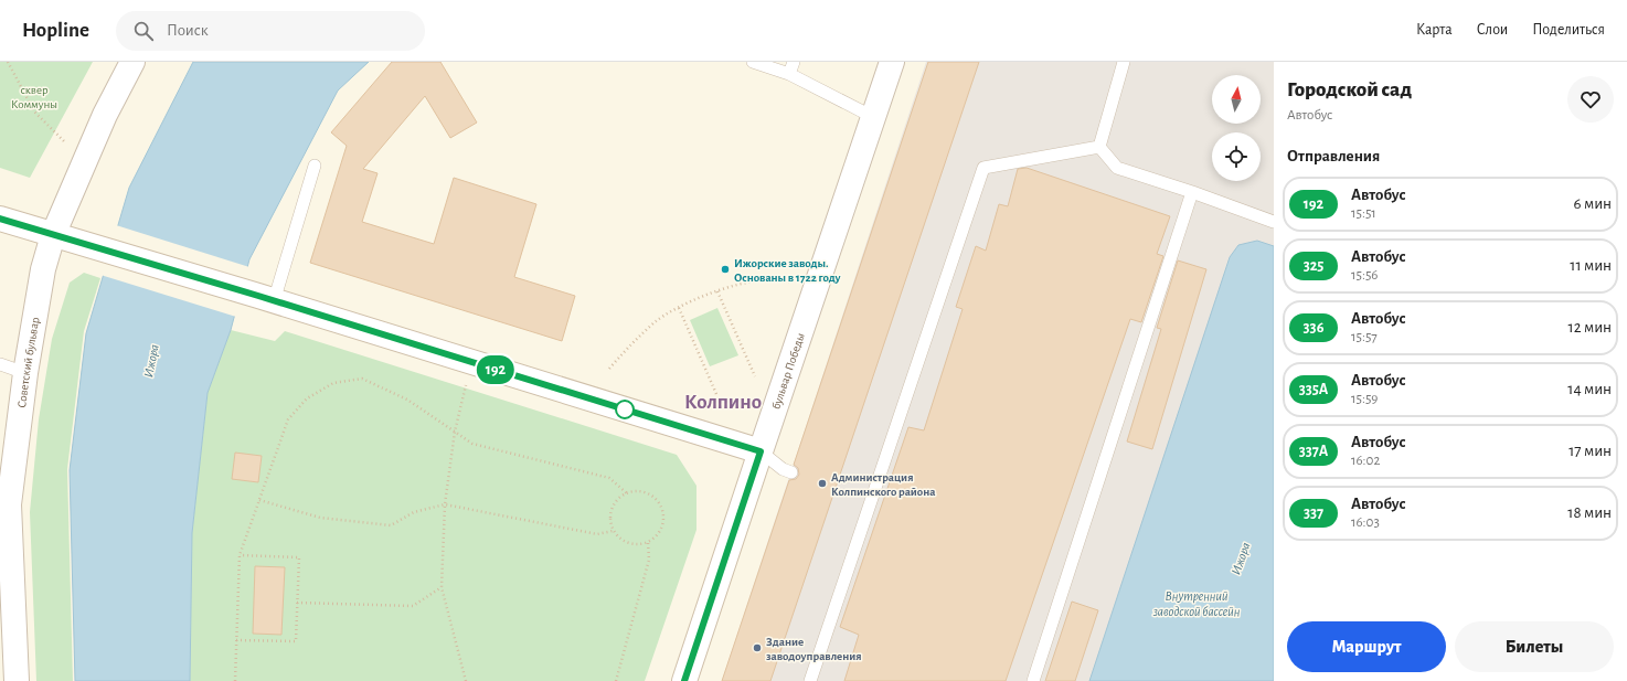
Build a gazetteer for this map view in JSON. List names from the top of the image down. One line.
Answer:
{"streets":{"street":["Советский бульвар","бульвар Победы"]},"districts":["Колпино"],"water":["Ижора","Внутренний заводской бассейн"],"parks":["сквер Коммуны"],"places":["Ижорские заводы. Основаны в 1722 году","Администрация Колпинского района","Здание заводоуправления"],"lines":["bus line 192"],"north":"top","page":{"header":"Hopline","search":"Поиск","nav":["Карта","Слои","Поделиться"],"on_map":"192","heading":[["Городской сад","Автобус"],"Отправления"],"list":[{"mark":"192","name":"Автобус","note":"15:51","value":"6 мин"},{"mark":"325","name":"Автобус","note":"15:56","value":"11 мин"},{"mark":"336","name":"Автобус","note":"15:57","value":"12 мин"},{"mark":"335А","name":"Автобус","note":"15:59","value":"14 мин"},{"mark":"337А","name":"Автобус","note":"16:02","value":"17 мин"},{"mark":"337","name":"Автобус","note":"16:03","value":"18 мин"}],"buttons":["Маршрут","Билеты"]}}
